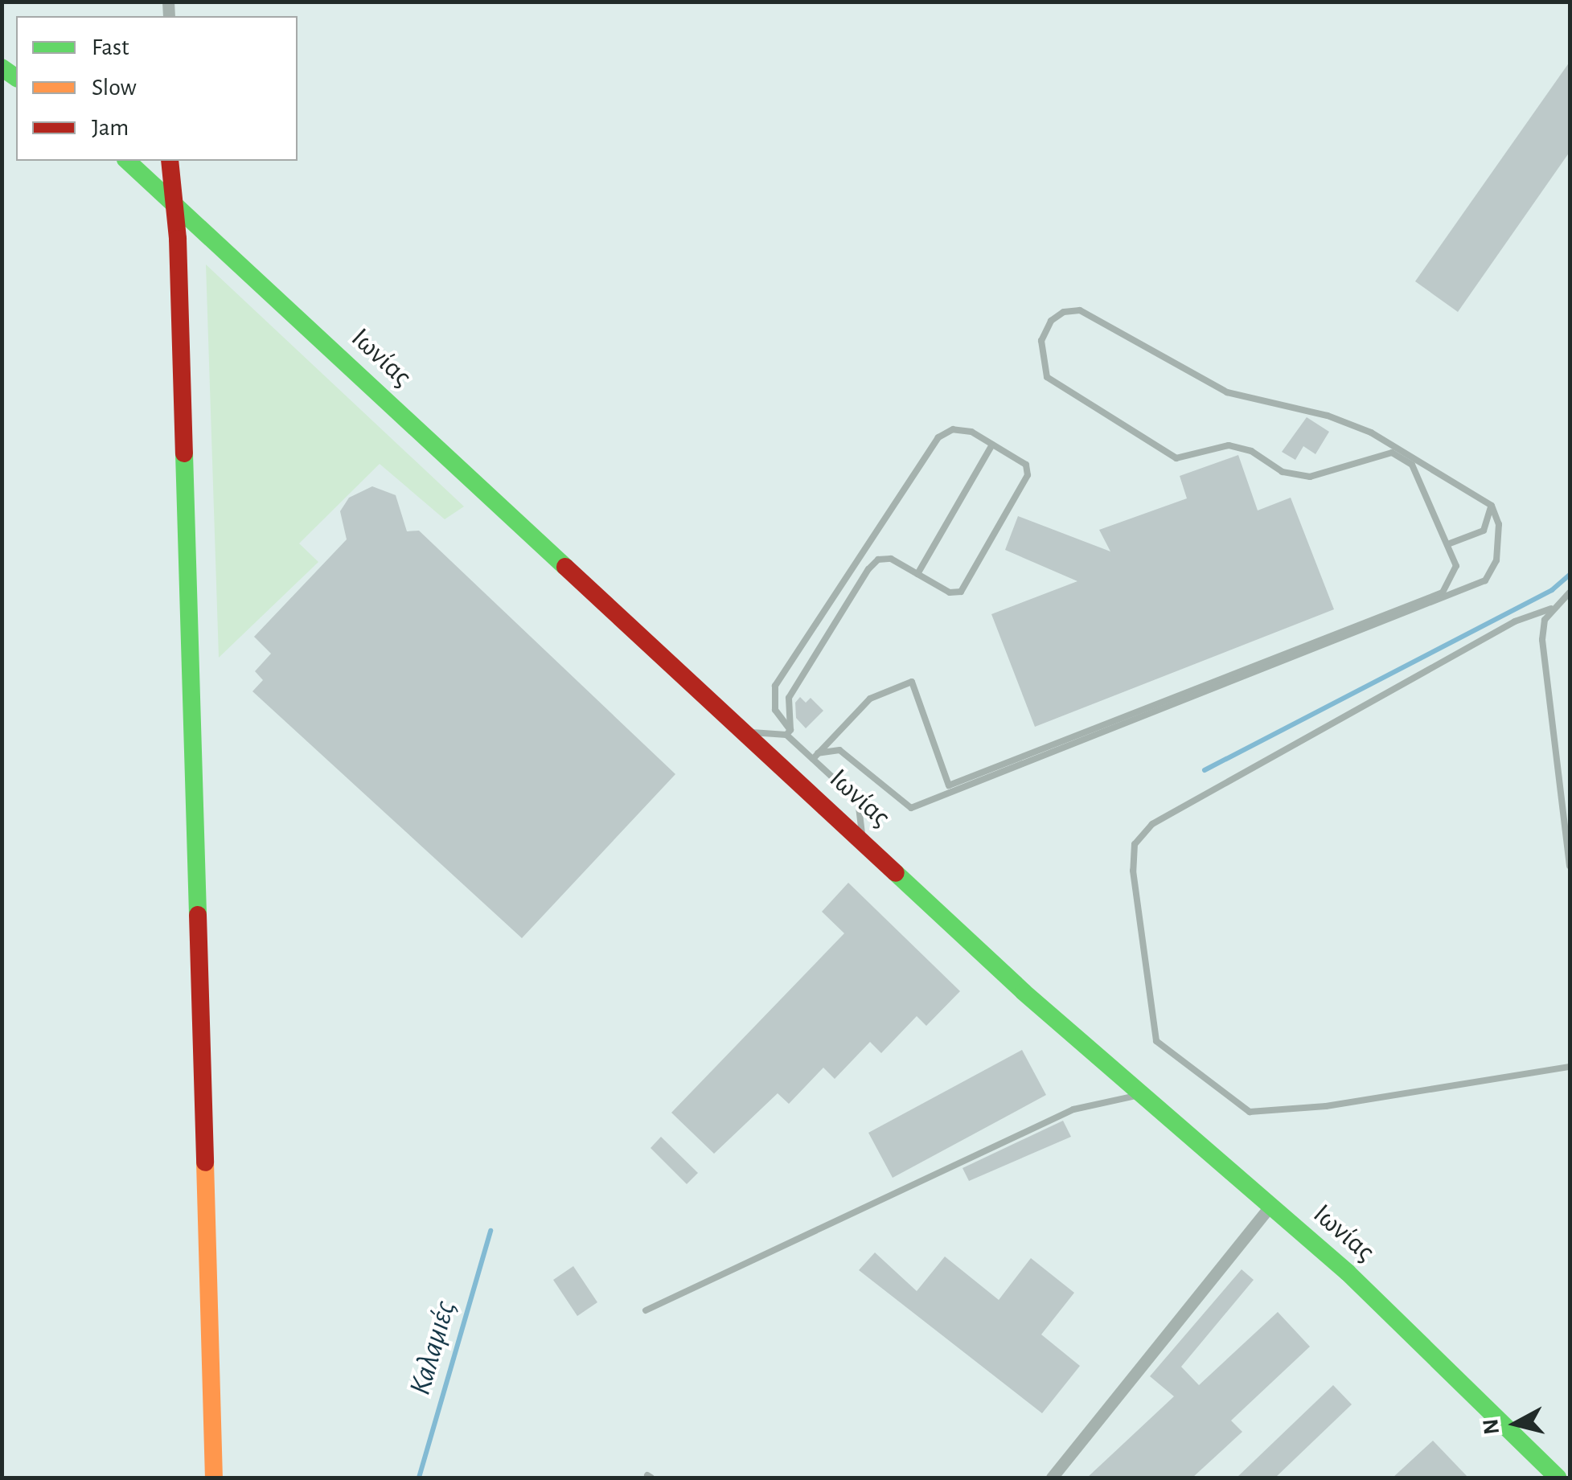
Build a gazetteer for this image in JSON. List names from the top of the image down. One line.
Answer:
{"streets":{"street":["Ιωνίας"]},"water":["Καλαμιές"],"legend":["Fast","Slow","Jam"],"north":"left"}
